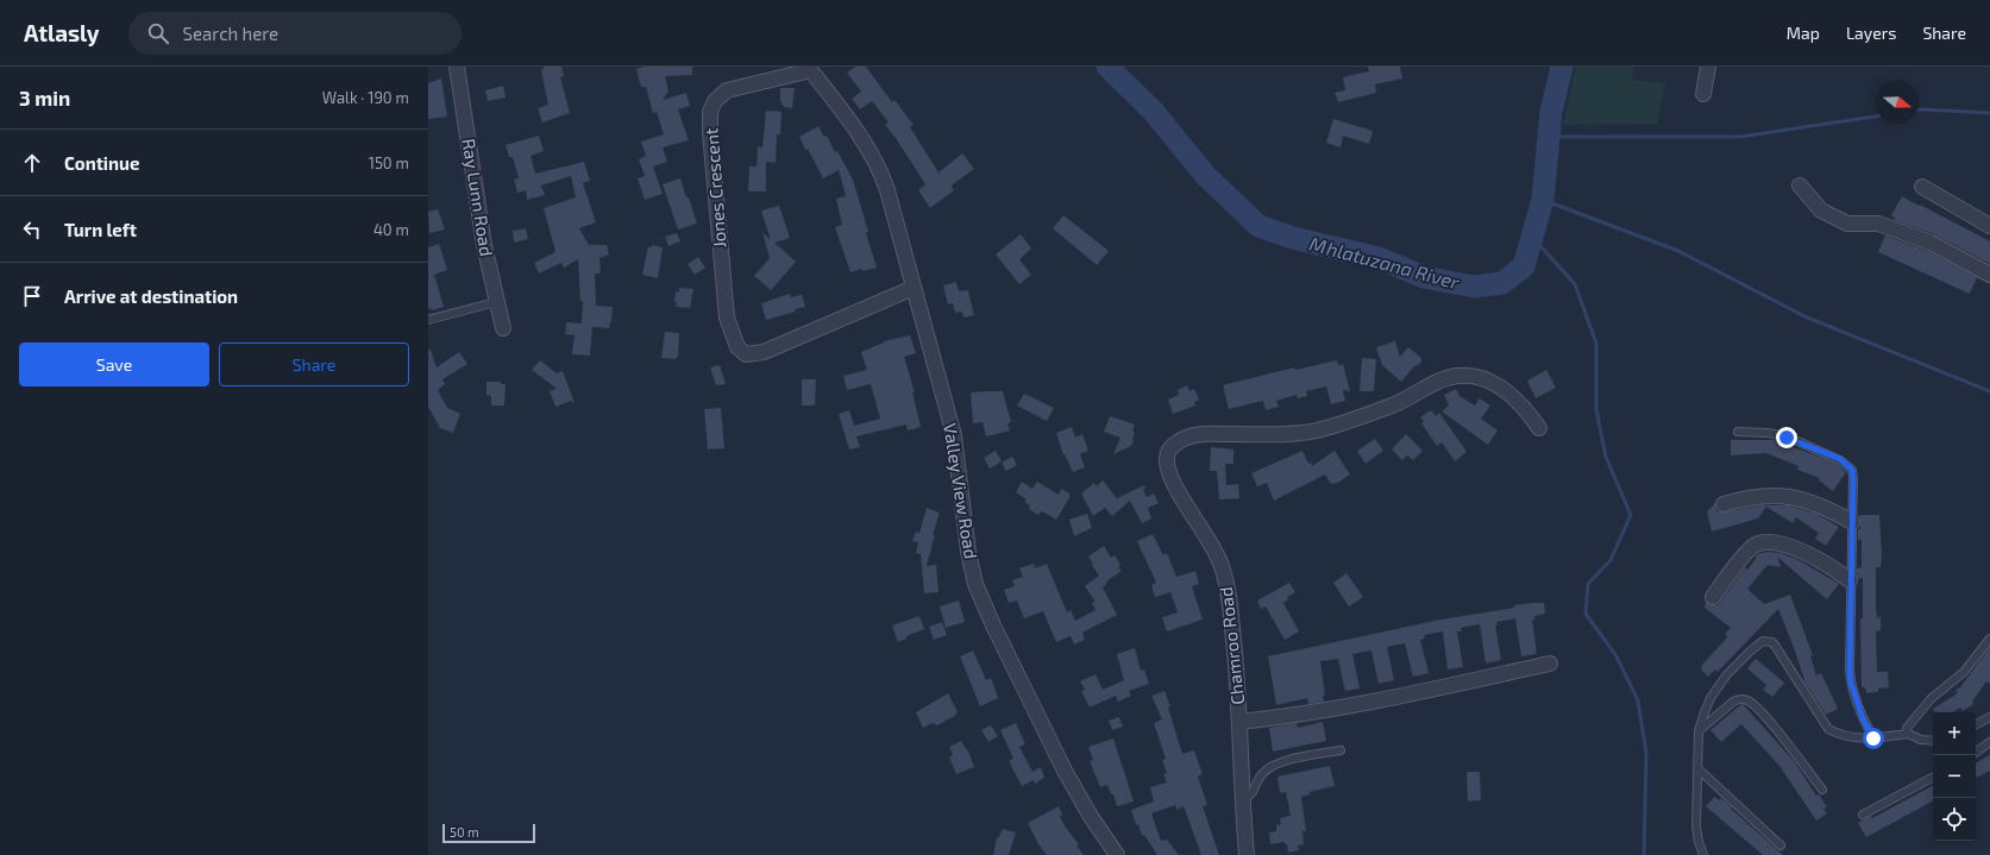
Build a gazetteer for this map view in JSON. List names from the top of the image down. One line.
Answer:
{"streets":{"street":["Jones Crescent","Ray Lunn Road","Valley View Road","Chamroo Road"]},"crossings":[["Jones Crescent","Valley View Road"]],"water":["Mhlatuzana River"],"scale_bar":"50 m","north":"right","page":{"header":"Atlasly","search":"Search here","nav":["Map","Layers","Share"],"heading":["3 min","Walk · 190 m"],"list":[["Continue","150 m"],["Turn left","40 m"],"Arrive at destination"],"buttons":["Save","Share"],"map_buttons":["+","−"],"scale":"50 m"}}
